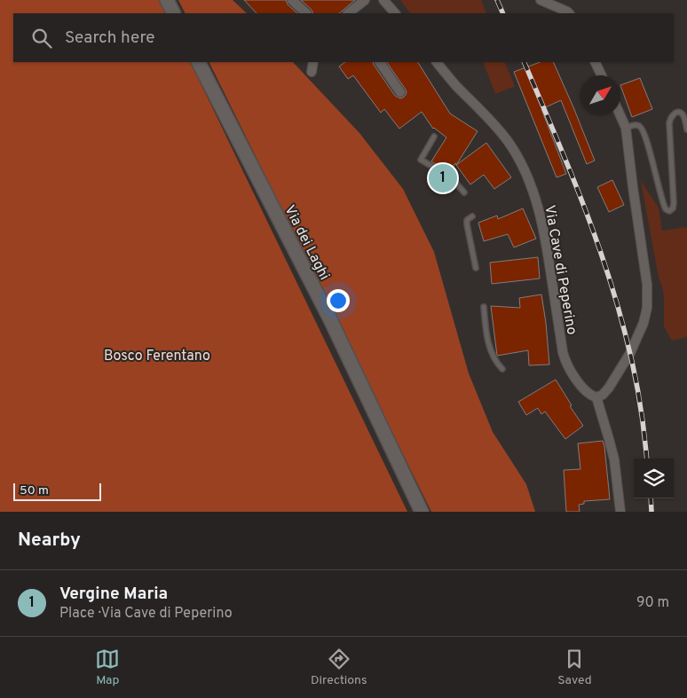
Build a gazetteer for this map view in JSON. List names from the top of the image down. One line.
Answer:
{"streets":{"main road":["Via dei Laghi"],"street":["Via Cave di Peperino"]},"parks":["Bosco Ferentano"],"scale_bar":"50 m","north":"top right","page":{"search":"Search here","pins":"1","scale":"50 m","heading":"Nearby","list":[{"mark":"1","name":"Vergine Maria","note":"Place · Via Cave di Peperino","value":"90 m"}],"nav":["Map","Directions","Saved"]}}
